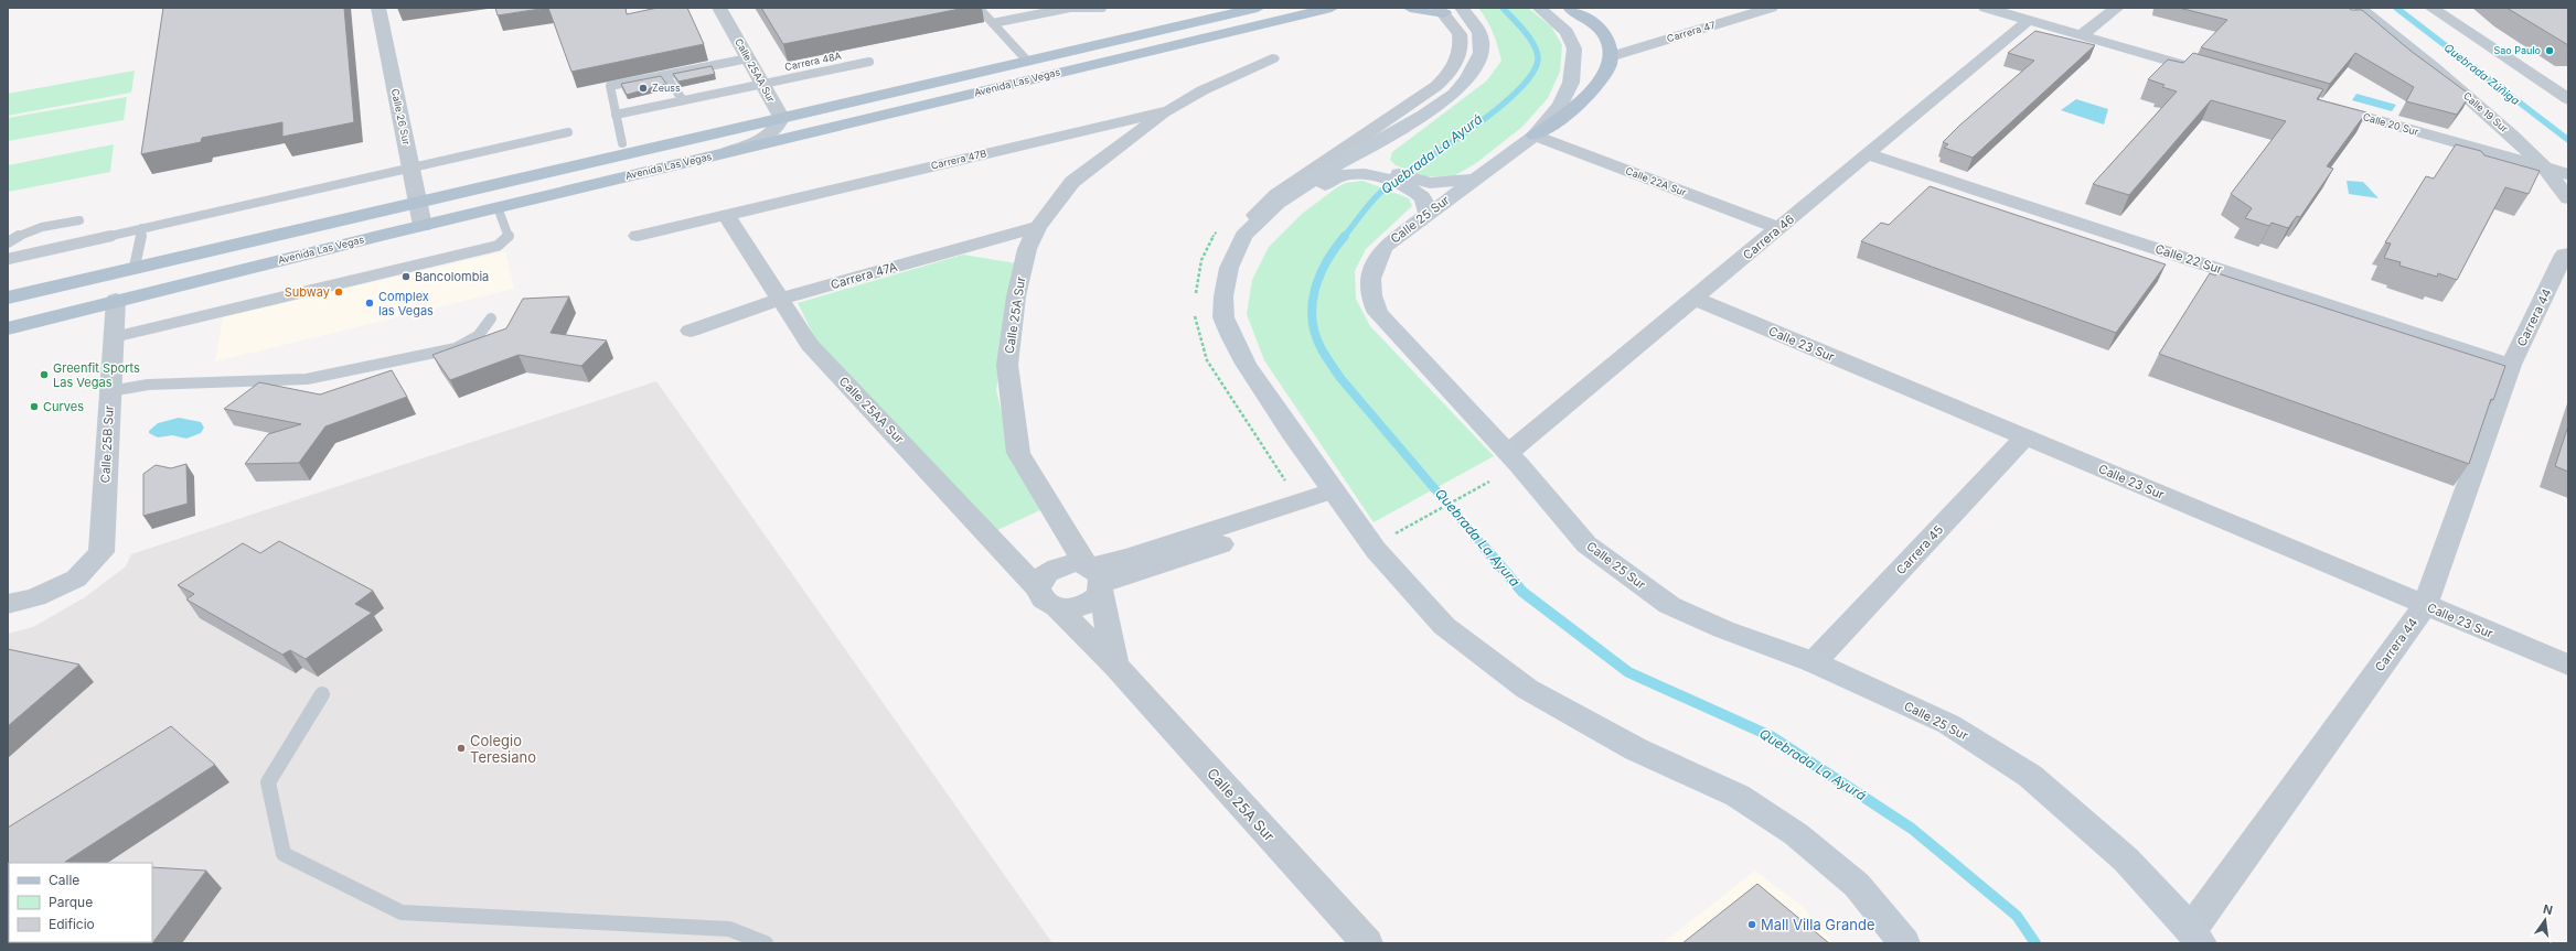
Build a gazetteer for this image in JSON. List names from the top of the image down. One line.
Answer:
{"streets":{"main road":["Avenida Las Vegas","Calle 25 Sur"],"street":["Carrera 47","Calle 25AA Sur","Calle 19 Sur","Calle 26 Sur","Calle 20 Sur","Carrera 47B","Calle 22A Sur","Carrera 46","Calle 22 Sur","Carrera 47A","Calle 25A Sur","Carrera 44","Calle 23 Sur","Calle 25B Sur","Carrera 45"],"lane":["Carrera 48A"]},"crossings":[["Carrera 48A","Calle 25AA Sur"],["Calle 25AA Sur","Avenida Las Vegas"],["Calle 25AA Sur","Carrera 47B"],["Calle 25AA Sur","Carrera 47A"],["Calle 25AA Sur","Calle 25A Sur"],["Avenida Las Vegas","Calle 26 Sur"],["Avenida Las Vegas","Calle 25B Sur"],["Calle 19 Sur","Calle 20 Sur"],["Carrera 47B","Calle 25A Sur"],["Calle 22A Sur","Calle 25 Sur"],["Calle 22A Sur","Carrera 46"],["Calle 25 Sur","Carrera 46"],["Calle 25 Sur","Carrera 44"],["Calle 25 Sur","Carrera 45"],["Carrera 46","Calle 22 Sur"],["Carrera 46","Calle 23 Sur"],["Calle 22 Sur","Carrera 44"],["Carrera 47A","Calle 25A Sur"],["Carrera 44","Calle 23 Sur"],["Calle 23 Sur","Carrera 45"]],"water":["Quebrada Zúñiga","Quebrada La Ayurá"],"places":["Sao Paulo","Zeuss","Bancolombia","Subway","Complex las Vegas","Greenfit Sports Las Vegas","Curves","Colegio Teresiano","Mall Villa Grande"],"legend":["Calle","Parque","Edificio"],"north":"top"}
